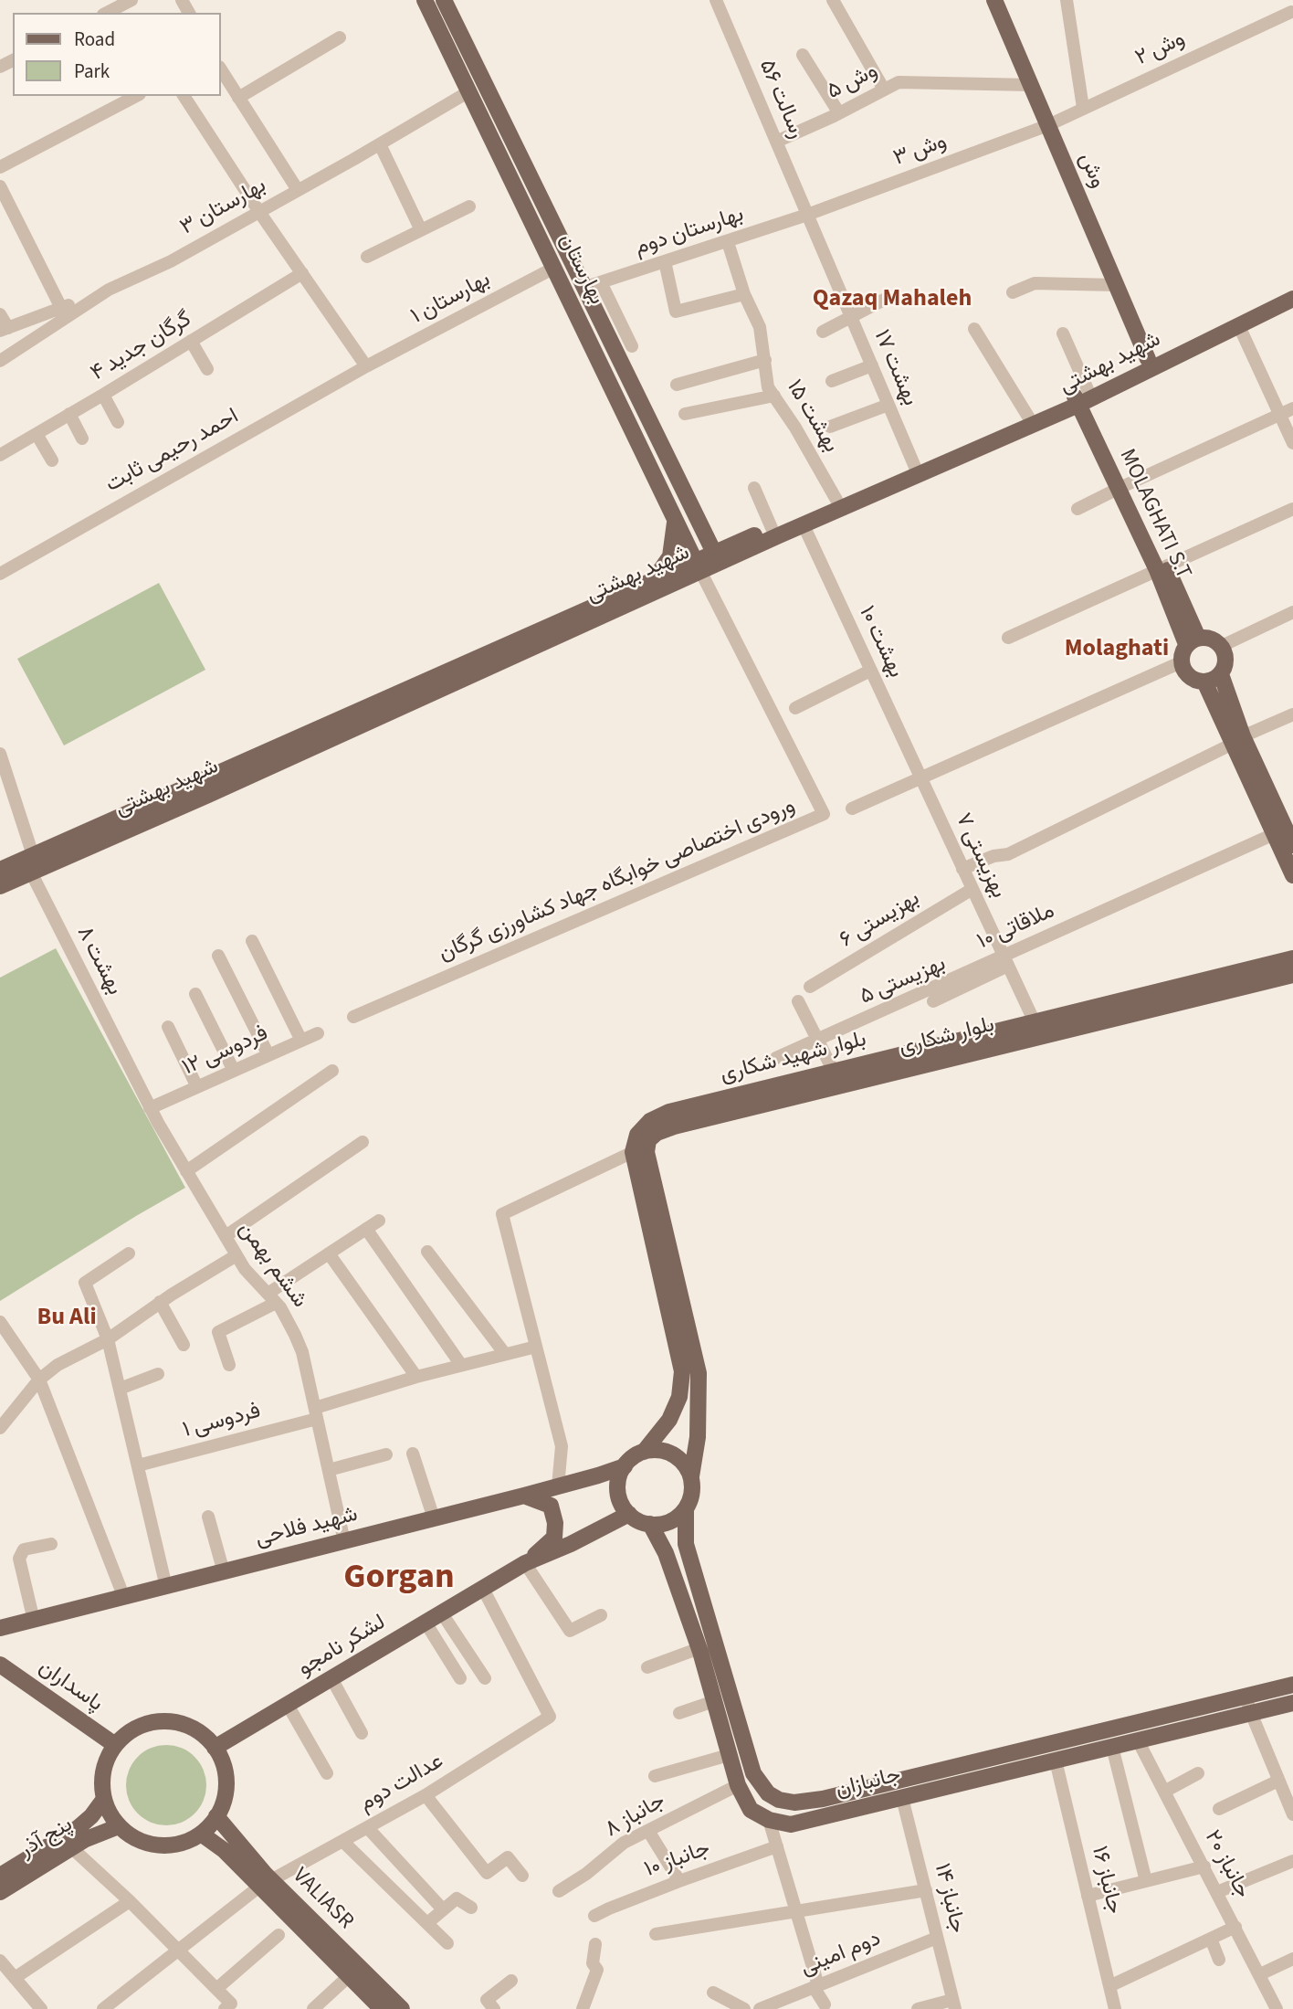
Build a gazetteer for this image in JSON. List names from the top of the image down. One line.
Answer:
{"streets":{"main road":["وش","بهارستان","شهید بهشتی","MOLAGHATI S.T","بلوار شکاری","بلوار شهید شکاری","شهید فلاحی","لشکر نامجو","پاسداران","جانبازان","پنج آذر","VALIASR"],"street":["وش ۲","وش ۵","۵۶ رسالت","وش ۳","بهارستان ۳","بهارستان دوم","۱ بهارستان","گرگان جدید ۴","بهشت ۱۷","بهشت ۱۵","احمد رحیمی ثابت","بهشت ۱۰","۷ بهزیستی","ورودی اختصاصی خوابگاه جهاد کشاورزی گرگان","بهزیستی ۶","۱۰ ملاقاتی","۸ بهشت","۵ بهزیستی","۱۲ فردوسی","ششم بهمن","۱ فردوسی","عدالت دوم","جانباز ۸","۱۰ جانباز","۲۰ جانباز","جانباز ۱۶","جانباز ۱۴","دوم امینی"]},"crossings":[["وش ۲","وش ۳"],["وش ۲","وش"],["وش ۵","۵۶ رسالت"],["وش ۵","وش"],["۵۶ رسالت","وش ۳"],["۵۶ رسالت","بهارستان دوم"],["۵۶ رسالت","بهشت ۱۷"],["وش ۳","وش"],["وش ۳","بهارستان دوم"],["وش ۳","بهشت ۱۷"],["وش","شهید بهشتی"],["بهارستان ۳","بهارستان"],["بهارستان دوم","بهارستان"],["بهارستان دوم","بهشت ۱۷"],["بهارستان دوم","بهشت ۱۵"],["بهارستان","۱ بهارستان"],["بهارستان","شهید بهشتی"],["بهارستان","ورودی اختصاصی خوابگاه جهاد کشاورزی گرگان"],["۱ بهارستان","احمد رحیمی ثابت"],["شهید بهشتی","بهشت ۱۷"],["شهید بهشتی","بهشت ۱۵"],["شهید بهشتی","MOLAGHATI S.T"],["شهید بهشتی","بهشت ۱۰"],["شهید بهشتی","ورودی اختصاصی خوابگاه جهاد کشاورزی گرگان"],["شهید بهشتی","۸ بهشت"],["بهشت ۱۰","۷ بهزیستی"],["۷ بهزیستی","بهزیستی ۶"],["۷ بهزیستی","۵ بهزیستی"],["۷ بهزیستی","بلوار شهید شکاری"],["۱۰ ملاقاتی","۵ بهزیستی"],["۸ بهشت","ششم بهمن"],["بلوار شکاری","بلوار شهید شکاری"],["بلوار شکاری","شهید فلاحی"],["بلوار شکاری","لشکر نامجو"],["بلوار شکاری","جانبازان"],["۱۲ فردوسی","ششم بهمن"],["ششم بهمن","۱ فردوسی"],["ششم بهمن","شهید فلاحی"],["شهید فلاحی","لشکر نامجو"],["شهید فلاحی","جانبازان"],["لشکر نامجو","پاسداران"],["لشکر نامجو","عدالت دوم"],["لشکر نامجو","جانبازان"],["لشکر نامجو","پنج آذر"],["لشکر نامجو","VALIASR"],["پاسداران","پنج آذر"],["پاسداران","VALIASR"],["عدالت دوم","VALIASR"],["جانبازان","۲۰ جانباز"],["جانبازان","جانباز ۱۶"],["جانبازان","جانباز ۱۴"],["پنج آذر","VALIASR"],["جانباز ۱۴","دوم امینی"]],"districts":["Qazaq Mahaleh","Molaghati","Bu Ali","Gorgan"],"legend":["Road","Park"]}
